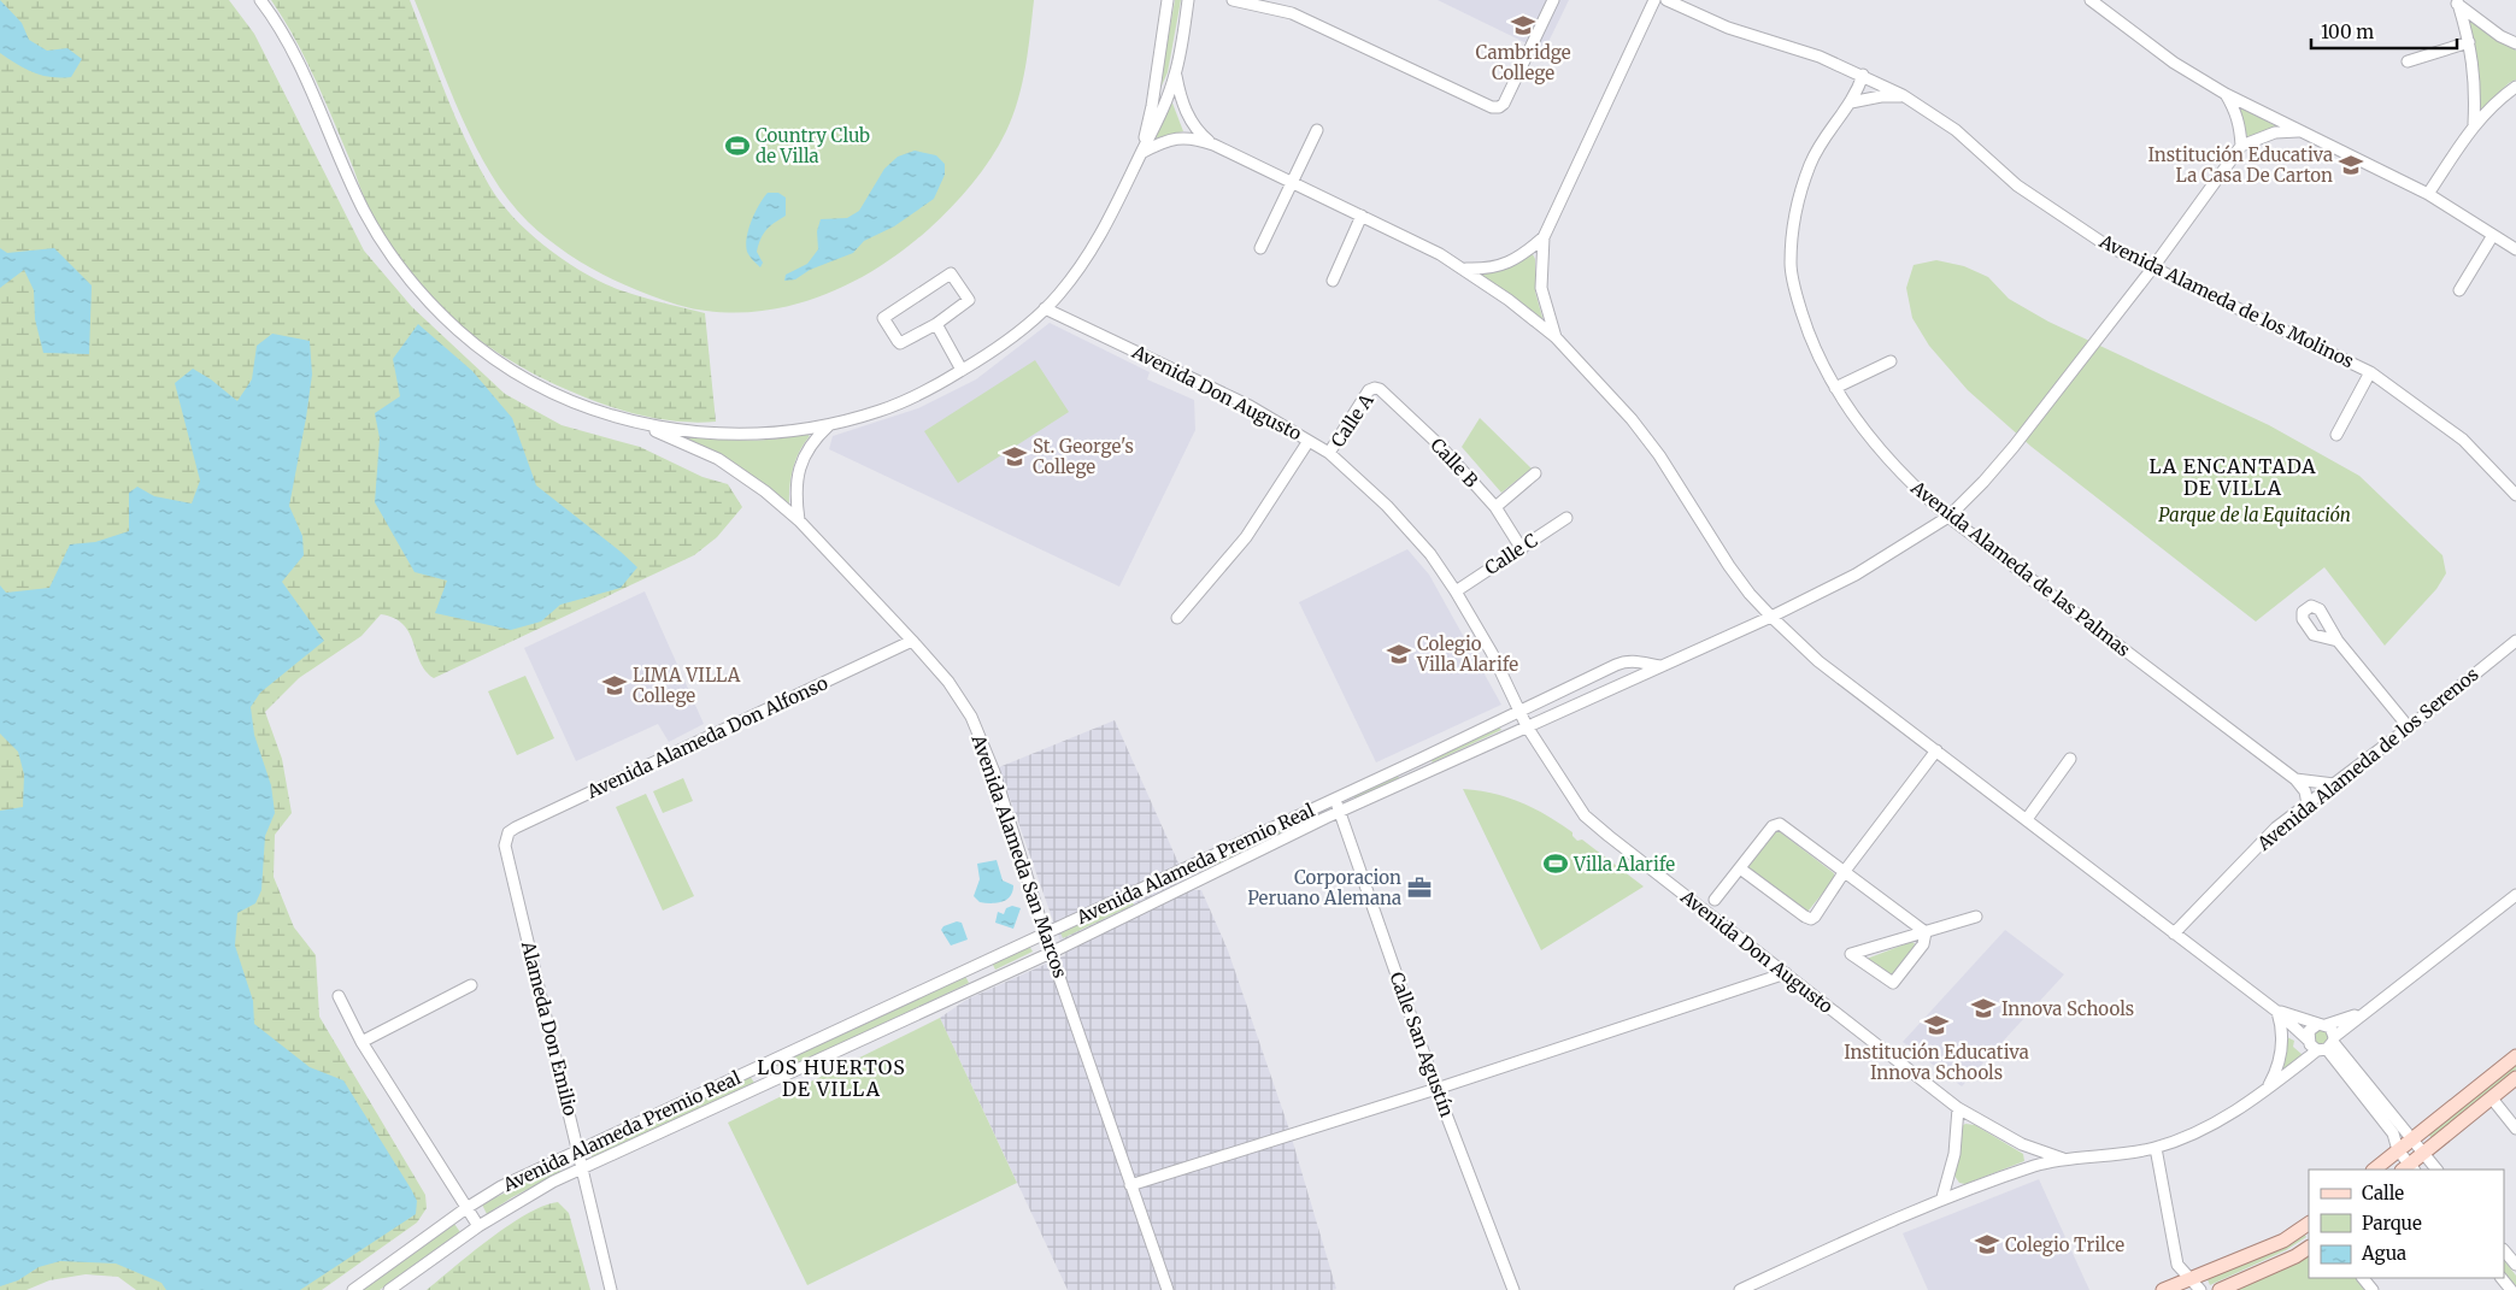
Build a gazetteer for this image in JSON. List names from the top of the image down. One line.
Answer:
{"streets":{"street":["Avenida Alameda de los Molinos","Avenida Don Augusto","Calle A","Calle B","Calle C","Avenida Alameda de las Palmas","Avenida Alameda Don Alfonso","Avenida Alameda de los Serenos","Avenida Alameda San Marcos","Avenida Alameda Premio Real","Alameda Don Emilio","Calle San Agustín"]},"crossings":[["Avenida Alameda de los Molinos","Avenida Alameda de las Palmas"],["Avenida Alameda de los Molinos","Avenida Alameda Premio Real"],["Avenida Don Augusto","Calle A"],["Avenida Don Augusto","Calle C"],["Avenida Don Augusto","Avenida Alameda Premio Real"],["Calle A","Calle B"],["Calle B","Calle C"],["Avenida Alameda de las Palmas","Avenida Alameda de los Serenos"],["Avenida Alameda de las Palmas","Avenida Alameda Premio Real"],["Avenida Alameda Don Alfonso","Avenida Alameda San Marcos"],["Avenida Alameda Don Alfonso","Alameda Don Emilio"],["Avenida Alameda San Marcos","Avenida Alameda Premio Real"],["Avenida Alameda Premio Real","Alameda Don Emilio"],["Avenida Alameda Premio Real","Calle San Agustín"]],"districts":["LA ENCANTADA DE VILLA","LOS HUERTOS DE VILLA"],"parks":["Parque de la Equitación"],"places":{"school or university":["Cambridge College","Institución Educativa La Casa De Carton","St. George's College","Colegio Villa Alarife","LIMA VILLA College","Innova Schools","Institución Educativa Innova Schools","Colegio Trilce"],"sports":["Country Club de Villa","Villa Alarife"],"office":["Corporacion Peruano Alemana"]},"legend":["Calle","Parque","Agua"],"scale_bar":"100 m"}
